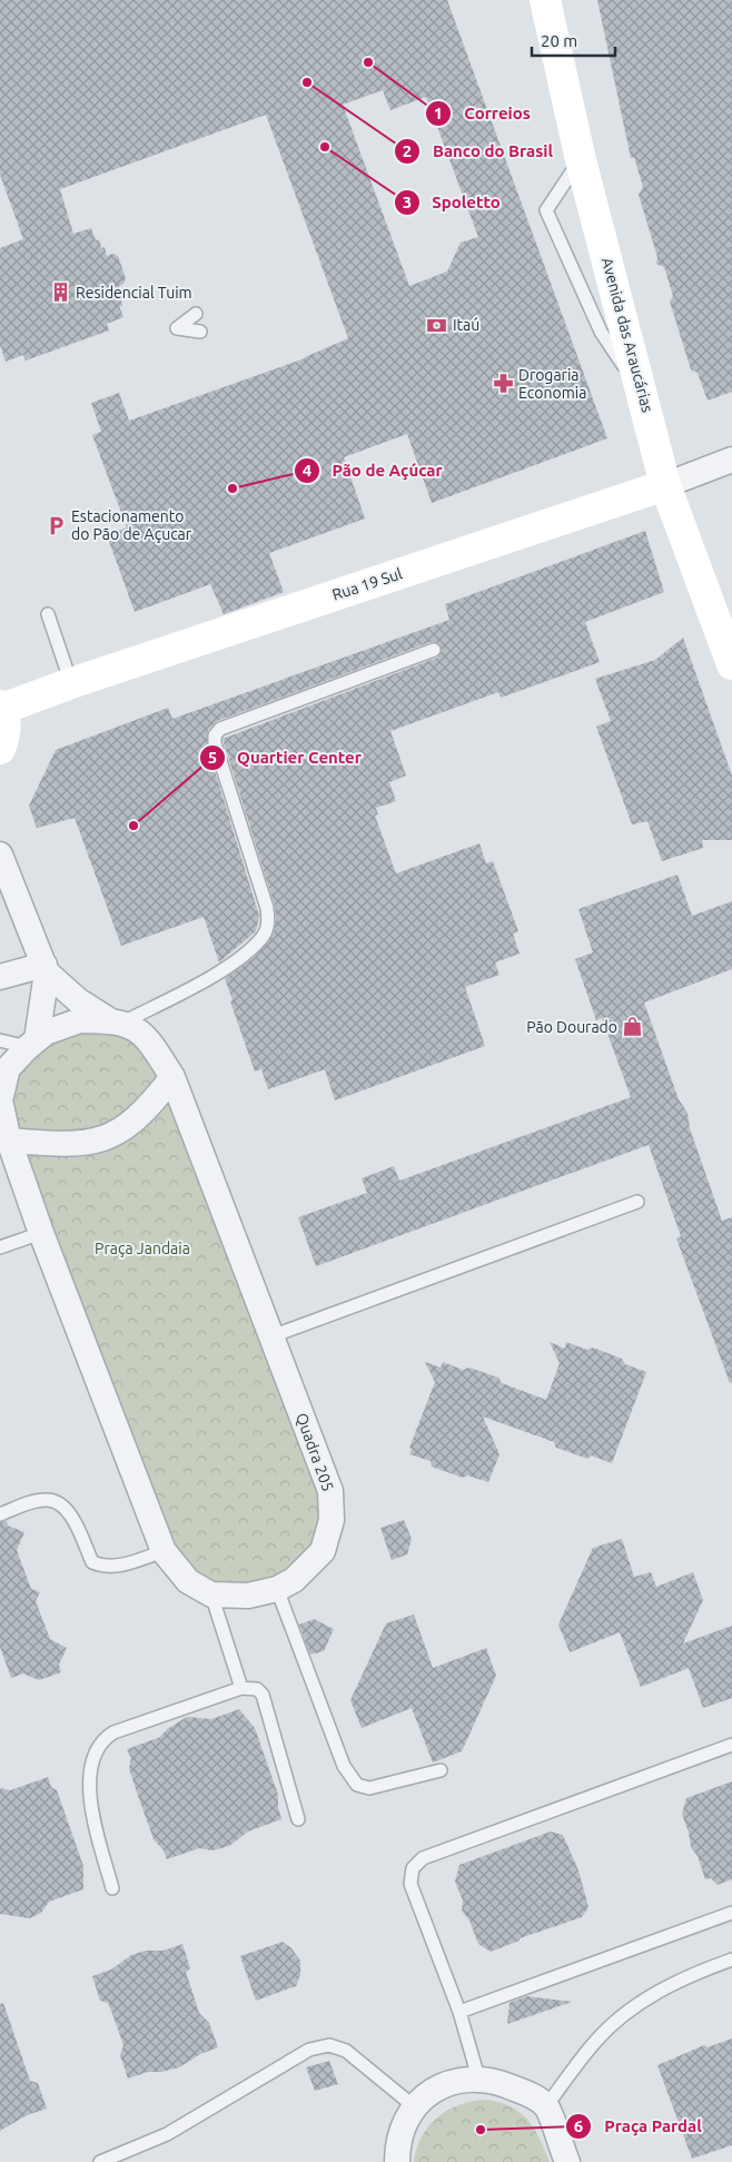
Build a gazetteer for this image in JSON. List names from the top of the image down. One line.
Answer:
{"streets":{"street":["Avenida das Araucárias","Rua 19 Sul","Quadra 205"]},"crossings":[["Avenida das Araucárias","Rua 19 Sul"]],"parks":["Praça Jandaia"],"places":{"other":["Correios","Banco do Brasil","Spoletto","Pão de Açúcar","Quartier Center","Praça Pardal"],"building":["Residencial Tuim"],"bank":["Itaú"],"pharmacy":["Drogaria Economia"],"parking":["Estacionamento do Pão de Açucar"],"shop":["Pão Dourado"]},"scale_bar":"20 m"}
